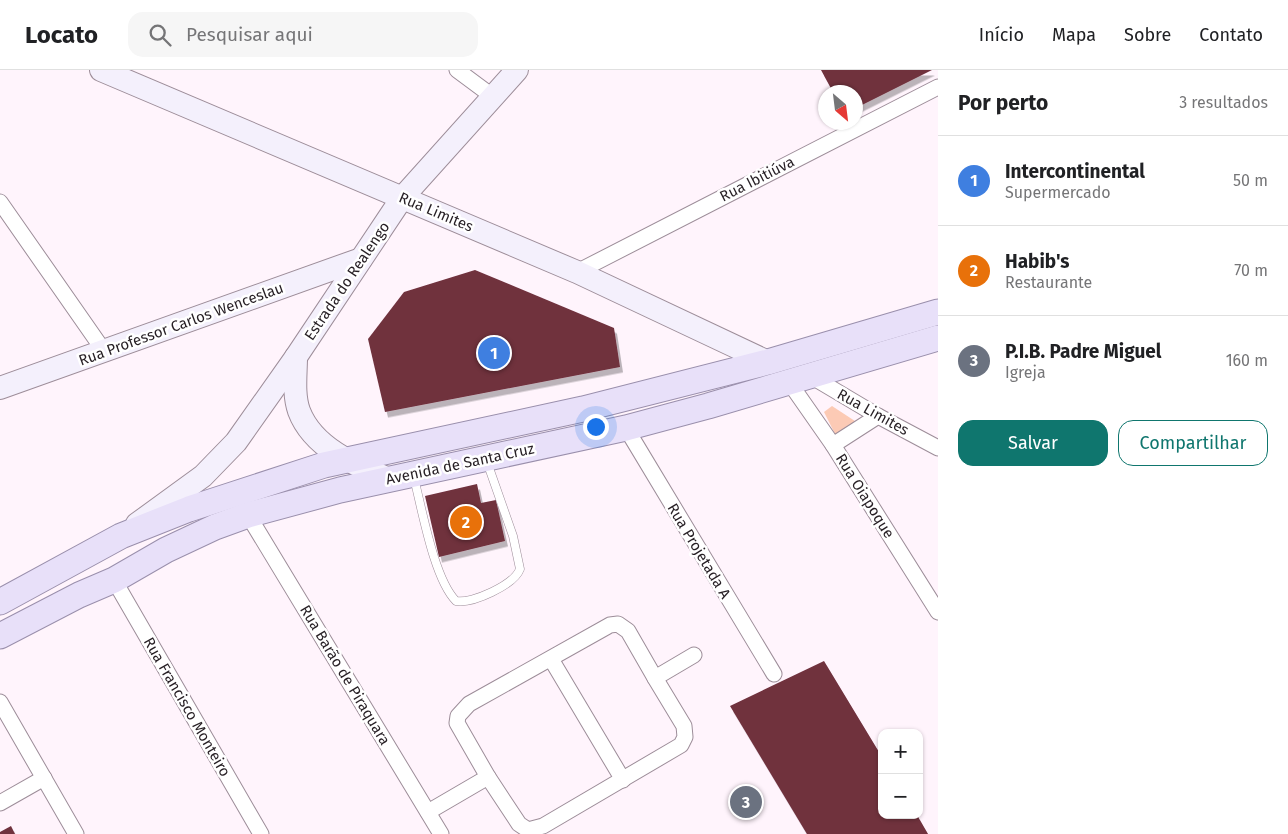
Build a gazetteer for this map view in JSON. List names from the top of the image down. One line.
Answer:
{"streets":{"main road":["Avenida de Santa Cruz"],"street":["Rua Ibitiúva","Rua Limites","Estrada do Realengo","Rua Professor Carlos Wenceslau","Rua Oiapoque","Rua Projetada A","Rua Barão de Piraquara","Rua Francisco Monteiro"]},"crossings":[["Rua Ibitiúva","Rua Limites"],["Rua Limites","Estrada do Realengo"],["Rua Limites","Avenida de Santa Cruz"],["Rua Limites","Rua Oiapoque"],["Estrada do Realengo","Rua Professor Carlos Wenceslau"],["Estrada do Realengo","Avenida de Santa Cruz"],["Avenida de Santa Cruz","Rua Oiapoque"],["Avenida de Santa Cruz","Rua Projetada A"],["Avenida de Santa Cruz","Rua Barão de Piraquara"],["Avenida de Santa Cruz","Rua Francisco Monteiro"]],"north":"bottom right","page":{"header":"Locato","search":"Pesquisar aqui","nav":["Início","Mapa","Sobre","Contato"],"heading":["Por perto","3 resultados"],"list":[{"mark":"1","name":"Intercontinental","note":"Supermercado","value":"50 m"},{"mark":"2","name":"Habib's","note":"Restaurante","value":"70 m"},{"mark":"3","name":"P.I.B. Padre Miguel","note":"Igreja","value":"160 m"}],"pins":["1","2","3"],"buttons":["Salvar","Compartilhar"],"map_buttons":["+","−"]}}
